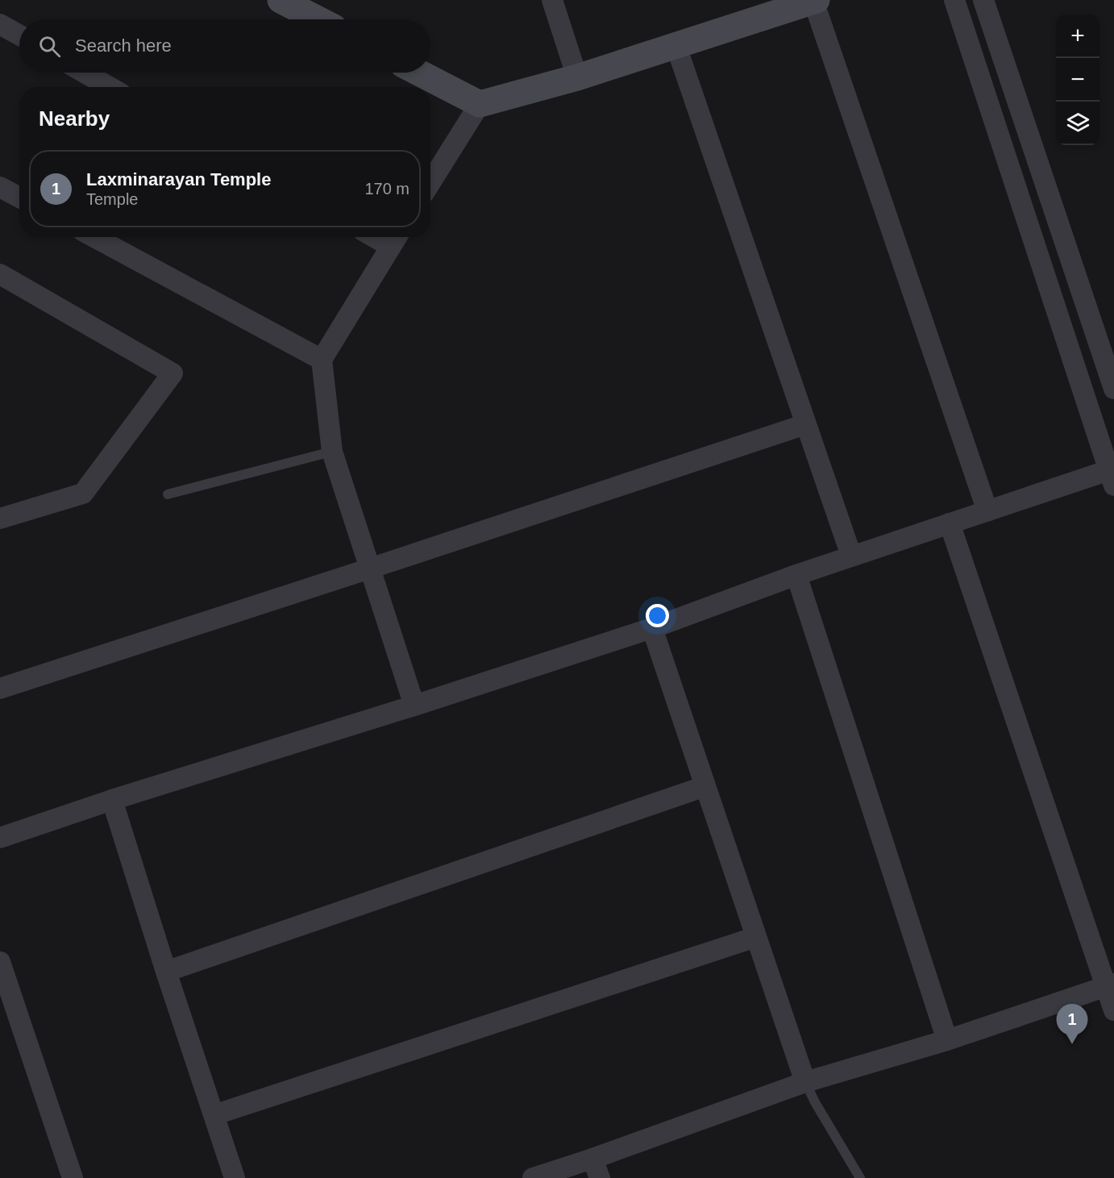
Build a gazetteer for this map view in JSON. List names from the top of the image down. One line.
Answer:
{"page":{"map_buttons":["+","−"],"search":"Search here","heading":"Nearby","list":[{"mark":"1","name":"Laxminarayan Temple","note":"Temple","value":"170 m"}],"pins":"1"}}
